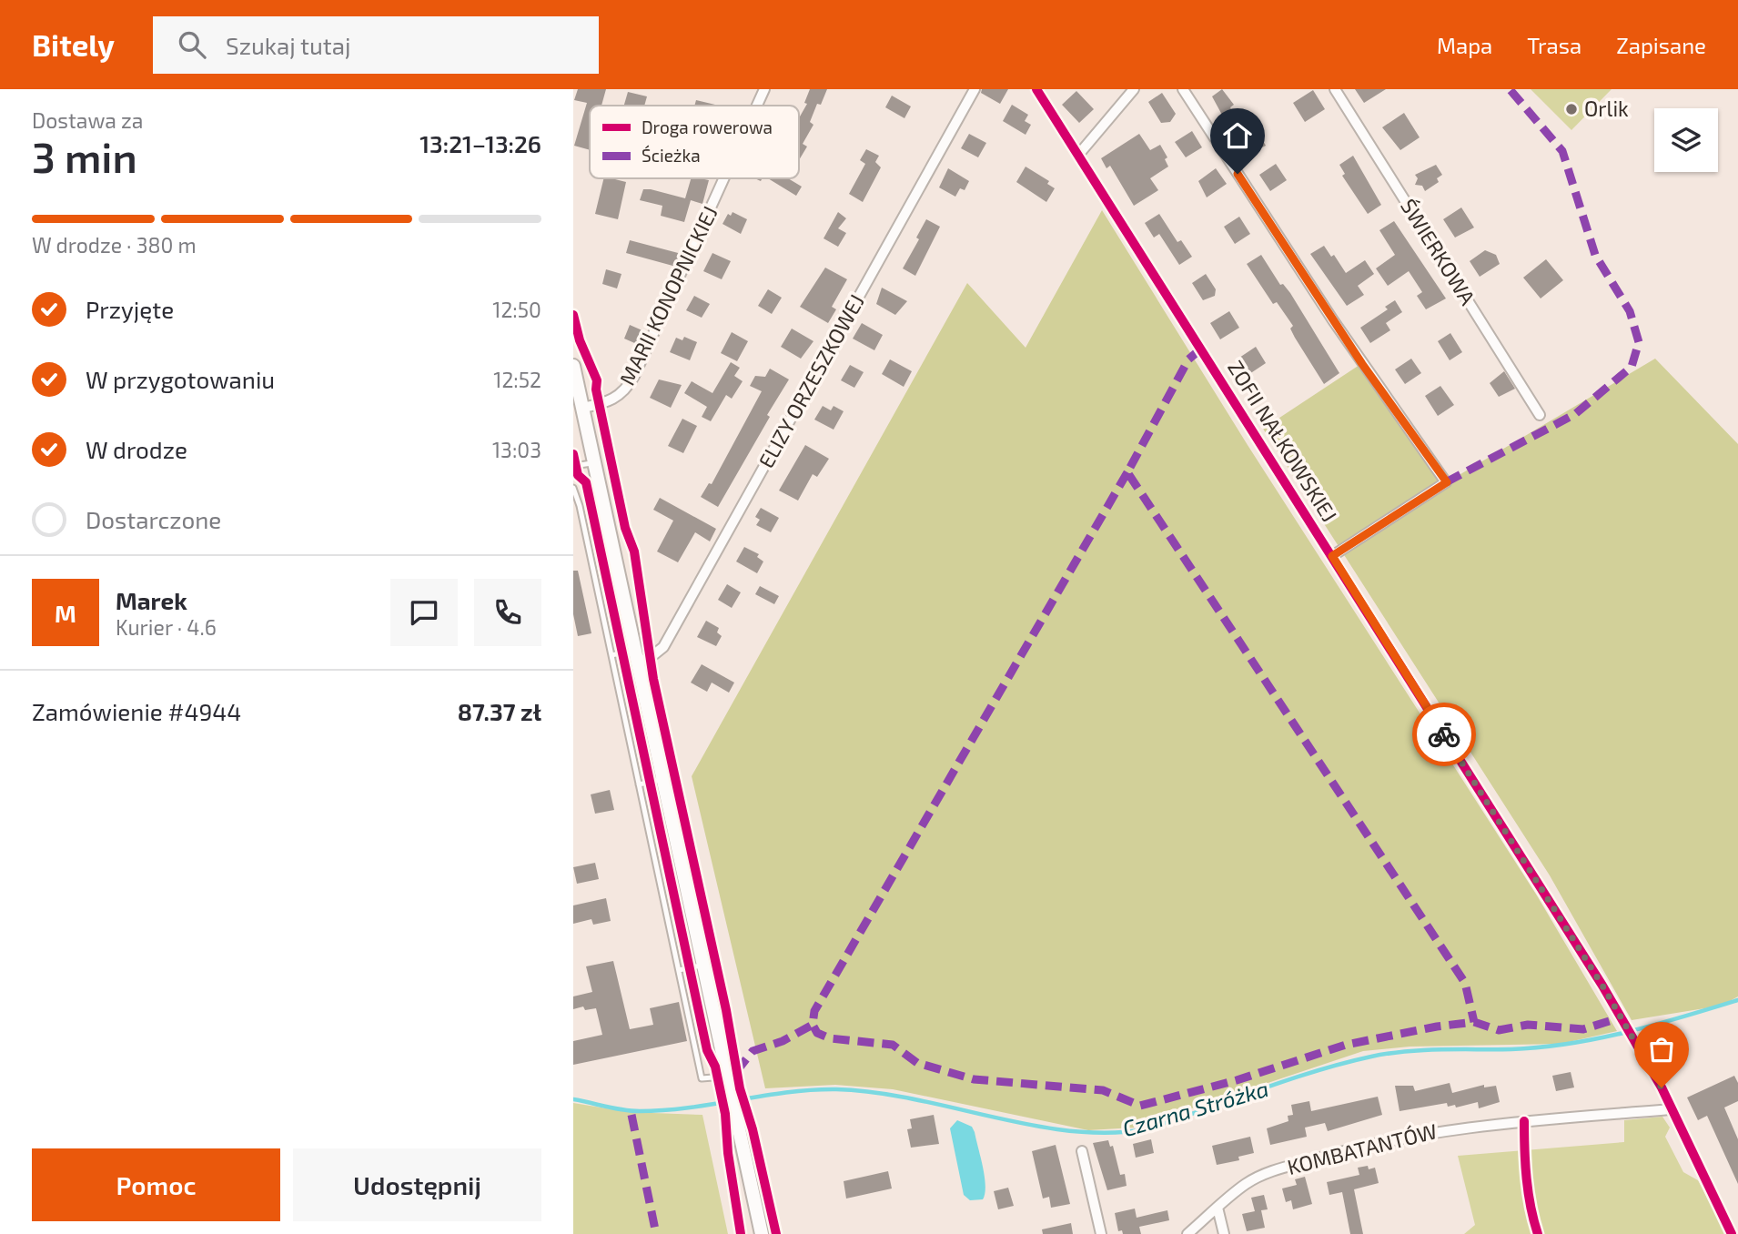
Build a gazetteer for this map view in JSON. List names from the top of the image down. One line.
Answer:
{"streets":{"street":["ŚWIERKOWA","MARII KONOPNICKIEJ","ELIZY ORZESZKOWEJ","ZOFII NAŁKOWSKIEJ","KOMBATANTÓW"]},"crossings":[["ZOFII NAŁKOWSKIEJ","KOMBATANTÓW"]],"water":["Czarna Stróżka"],"places":["Orlik"],"legend":["Droga rowerowa","Ścieżka"],"page":{"header":"Bitely","search":"Szukaj tutaj","nav":["Mapa","Trasa","Zapisane"],"heading":["3 min","Dostawa za","13:21–13:26"],"panel":["Marek","Kurier · 4.6","Zamówienie #4944","87.37 zł"],"bar":"W drodze · 380 m","list":[["Przyjęte","12:50"],["W przygotowaniu","12:52"],["W drodze","13:03"],"Dostarczone"],"round":"M","buttons":["Pomoc","Udostępnij"]}}
